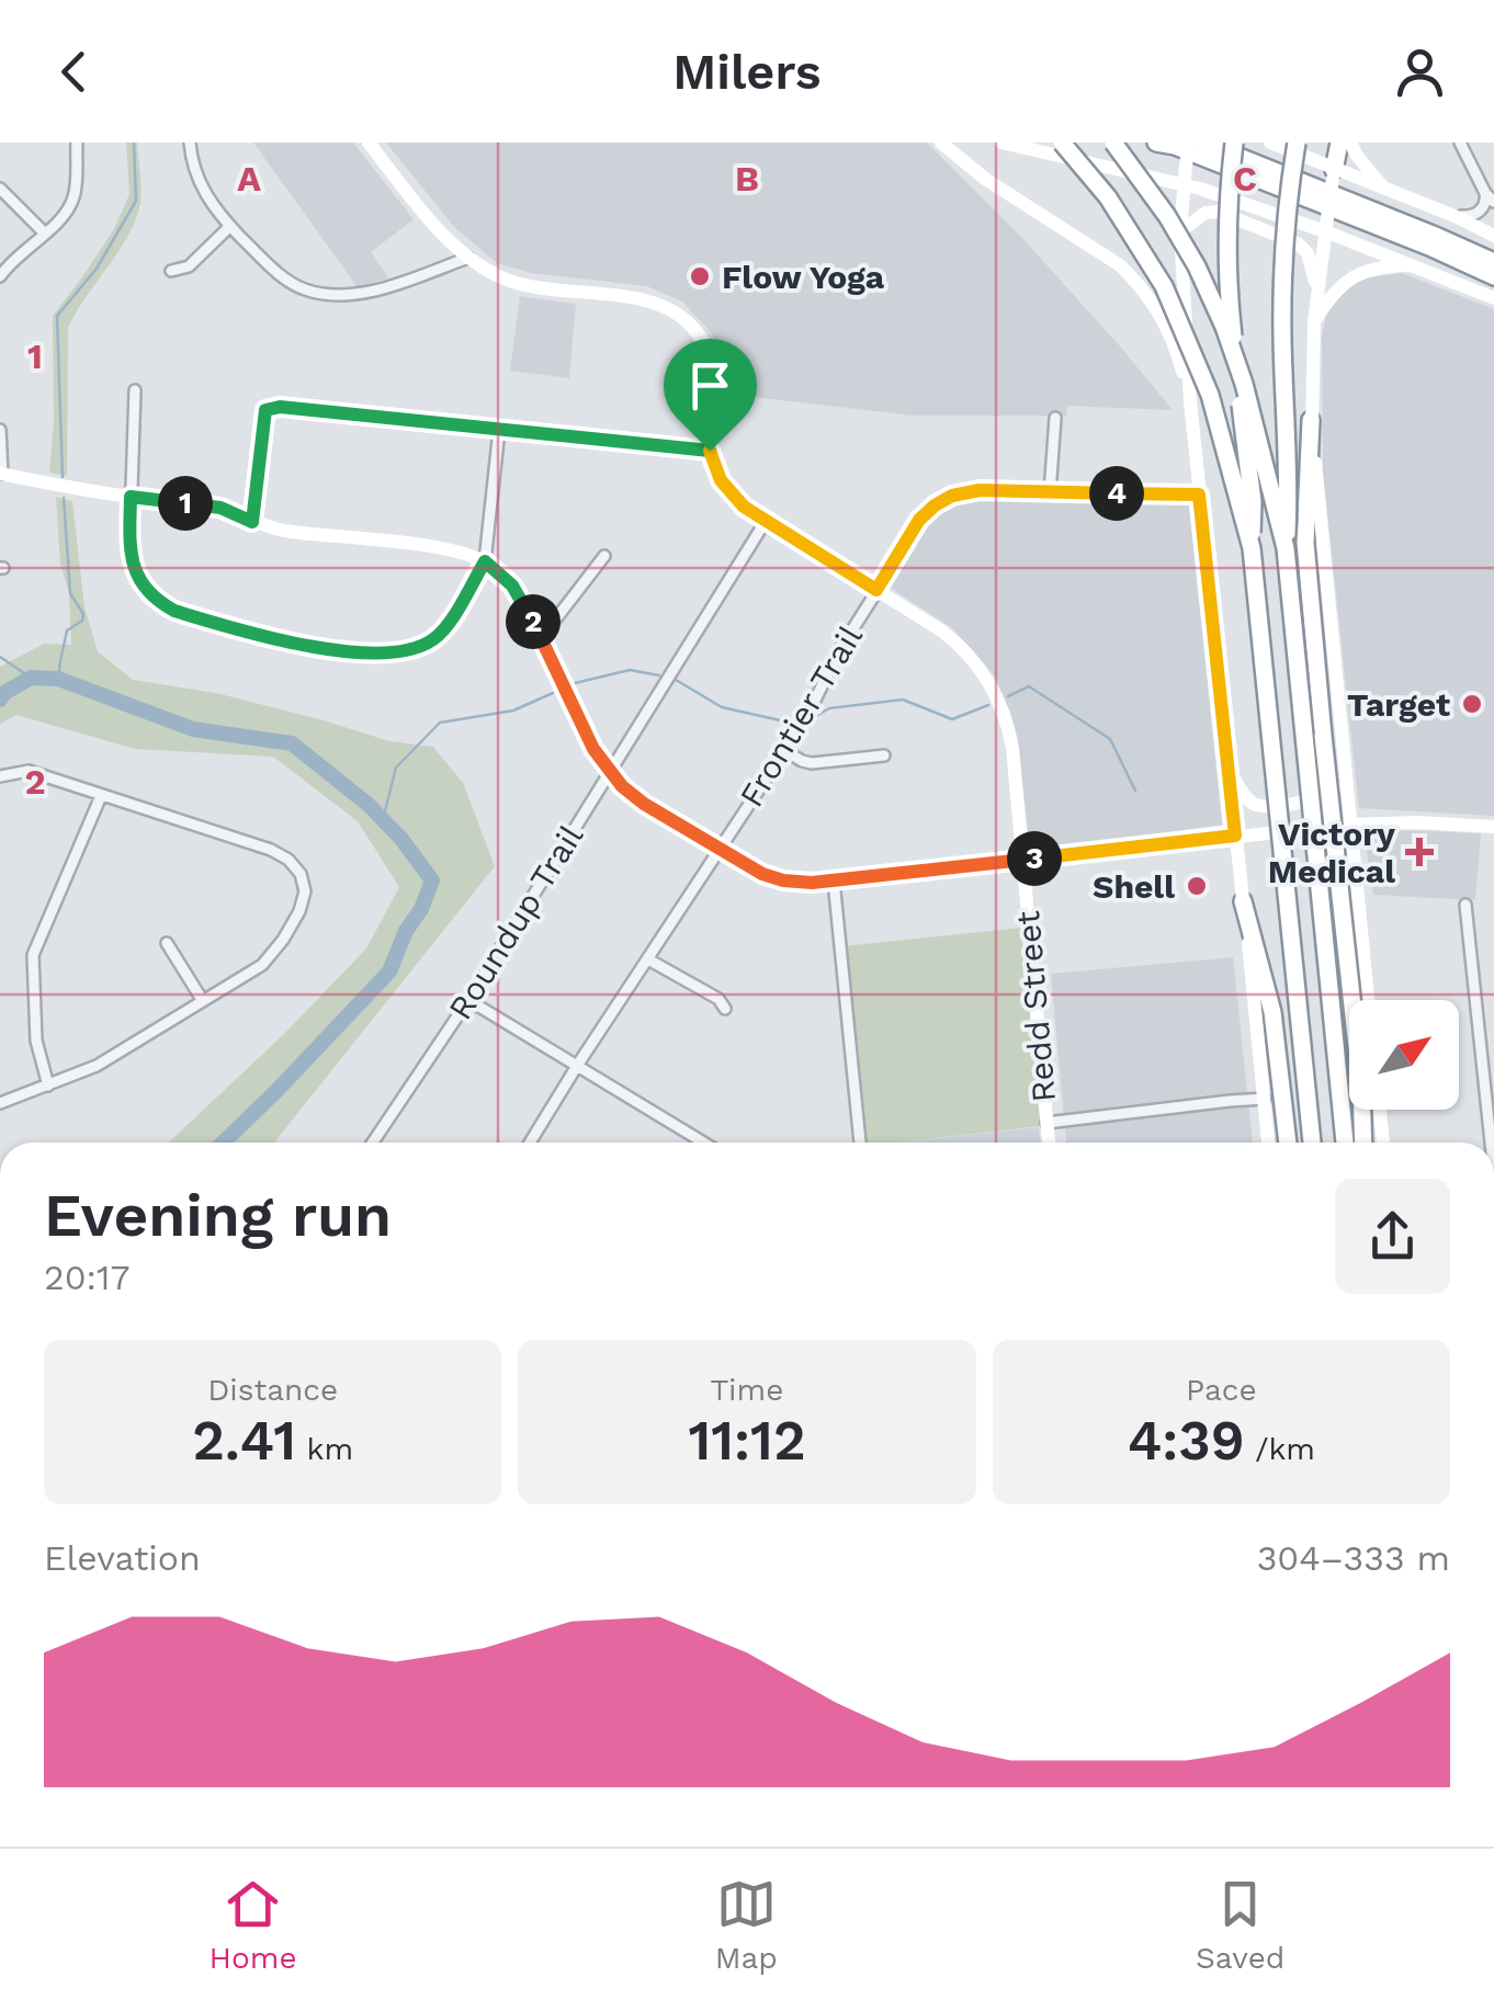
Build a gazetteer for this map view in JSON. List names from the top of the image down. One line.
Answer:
{"streets":{"main road":["Redd Street"],"street":["Frontier Trail","Roundup Trail"]},"crossings":[["Frontier Trail","Redd Street"],["Roundup Trail","Redd Street"]],"places":{"other":["Flow Yoga","Target","Shell"],"health":["Victory Medical"]},"north":"top right","page":{"header":"Milers","pins":["4","1","2","3"],"heading":["Evening run","20:17"],"stats":[["Distance","2.41 km"],["Time","11:12"],["Pace","4:39 /km"]],"chart":["Elevation","304–333 m"],"tabs":["Home","Map","Saved"]},"grid":{"columns":["A","B","C"],"rows":["1","2"]}}
